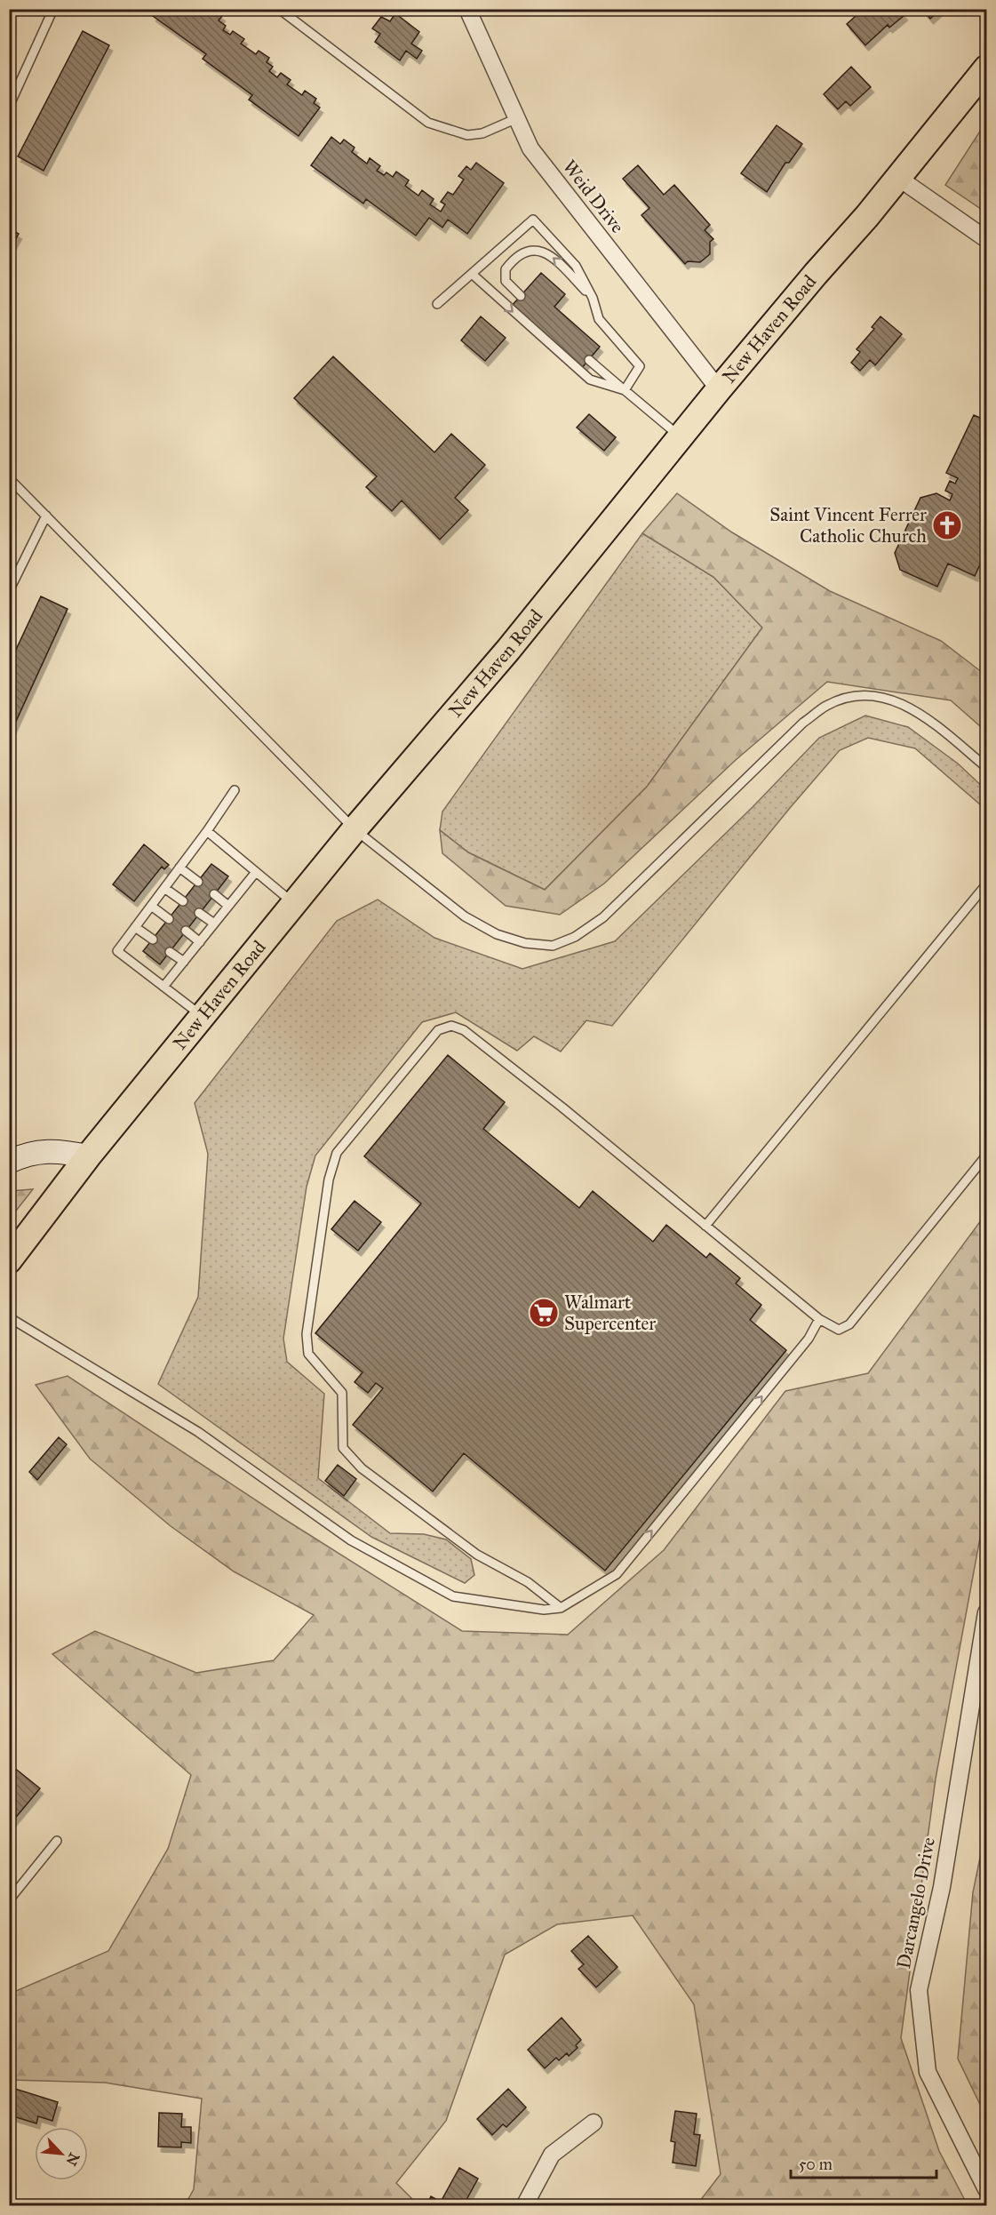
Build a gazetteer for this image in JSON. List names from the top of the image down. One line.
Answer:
{"streets":{"main road":["New Haven Road"],"street":["Weid Drive","Darcangelo Drive"]},"crossings":[["Weid Drive","New Haven Road"]],"places":{"church":["Saint Vincent Ferrer Catholic Church"],"supermarket":["Walmart Supercenter"]},"scale_bar":"50 m","north":"bottom right"}
